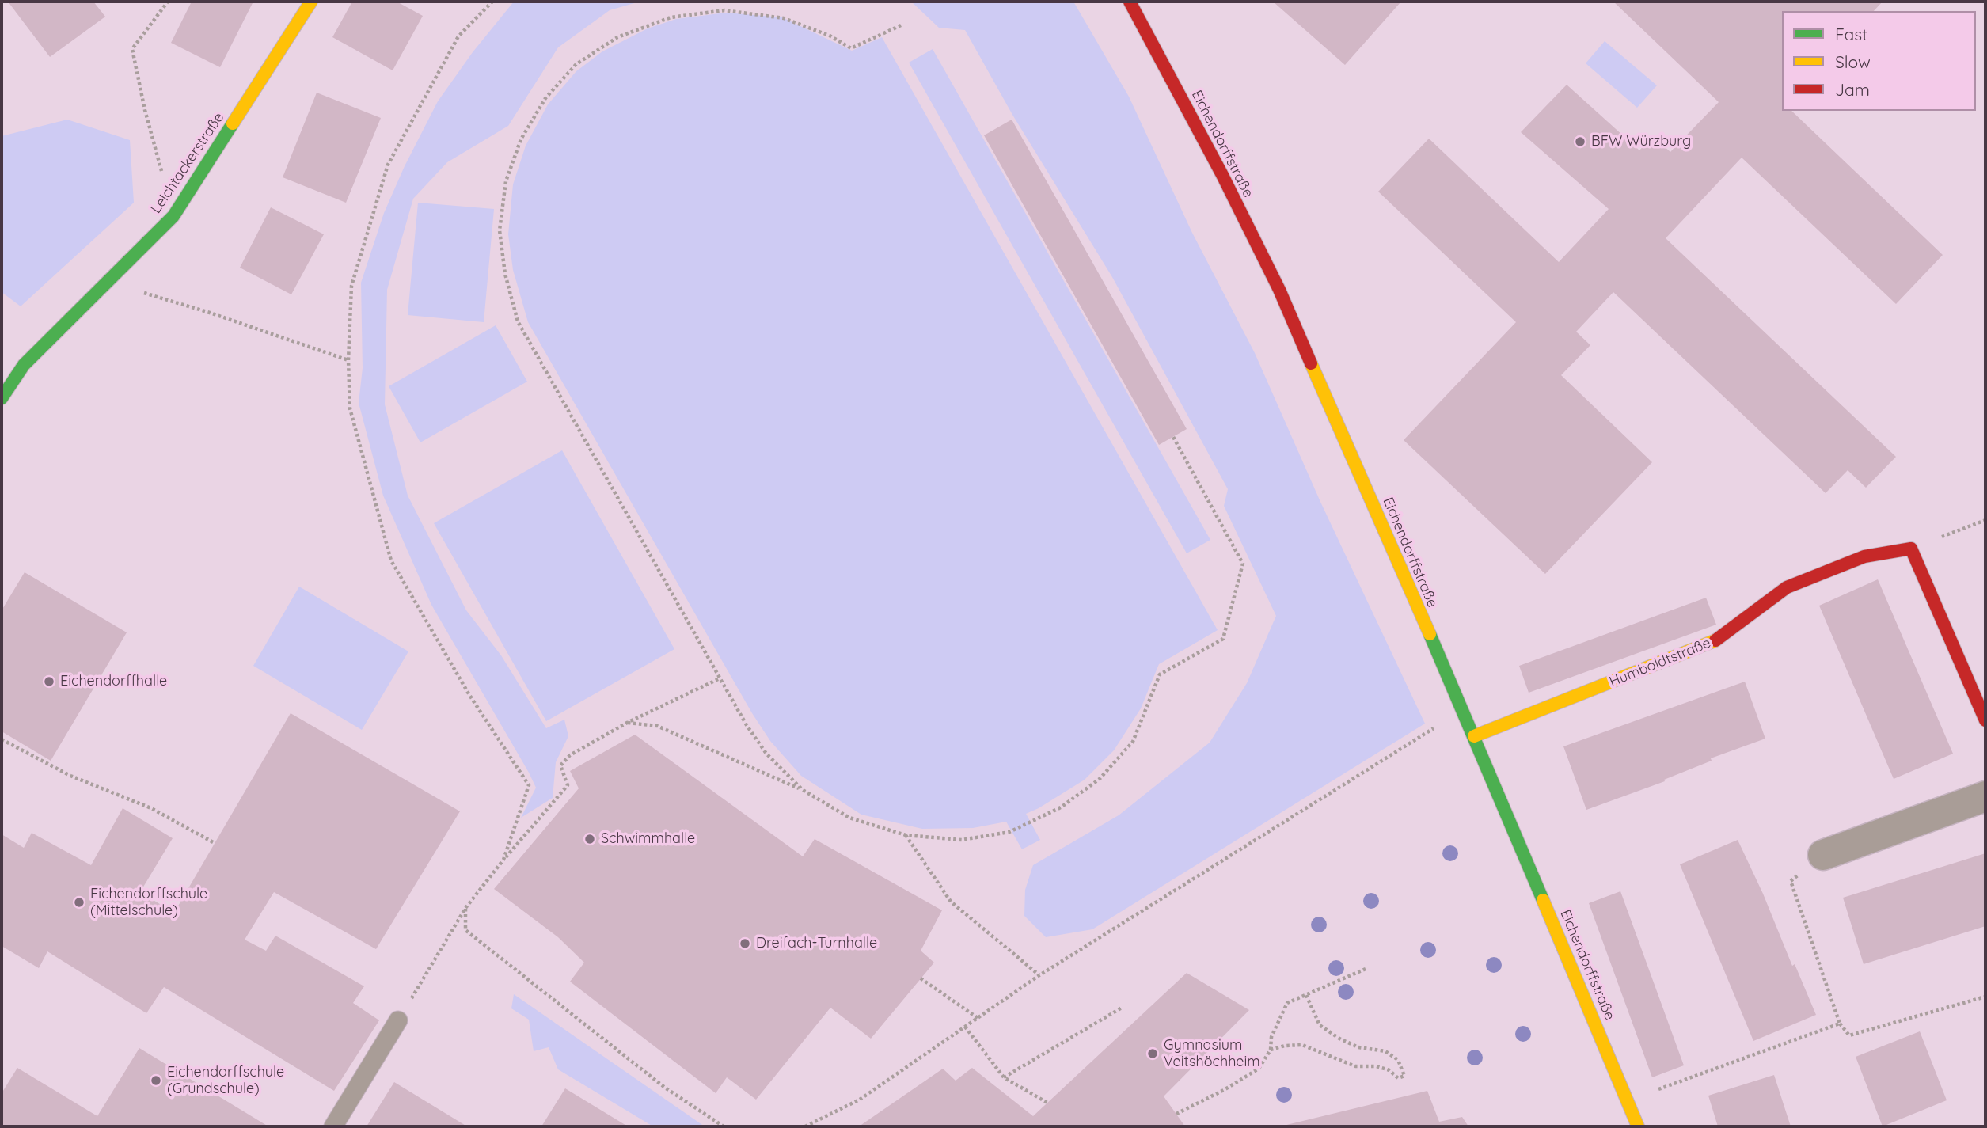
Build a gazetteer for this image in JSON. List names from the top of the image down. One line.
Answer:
{"streets":{"street":["Eichendorffstraße","Leichtackerstraße","Humboldtstraße"]},"crossings":[["Eichendorffstraße","Humboldtstraße"]],"places":["BFW Würzburg","Eichendorffhalle","Schwimmhalle","Eichendorffschule (Mittelschule)","Dreifach-Turnhalle","Gymnasium Veitshöchheim","Eichendorffschule (Grundschule)"],"legend":["Fast","Slow","Jam"]}
